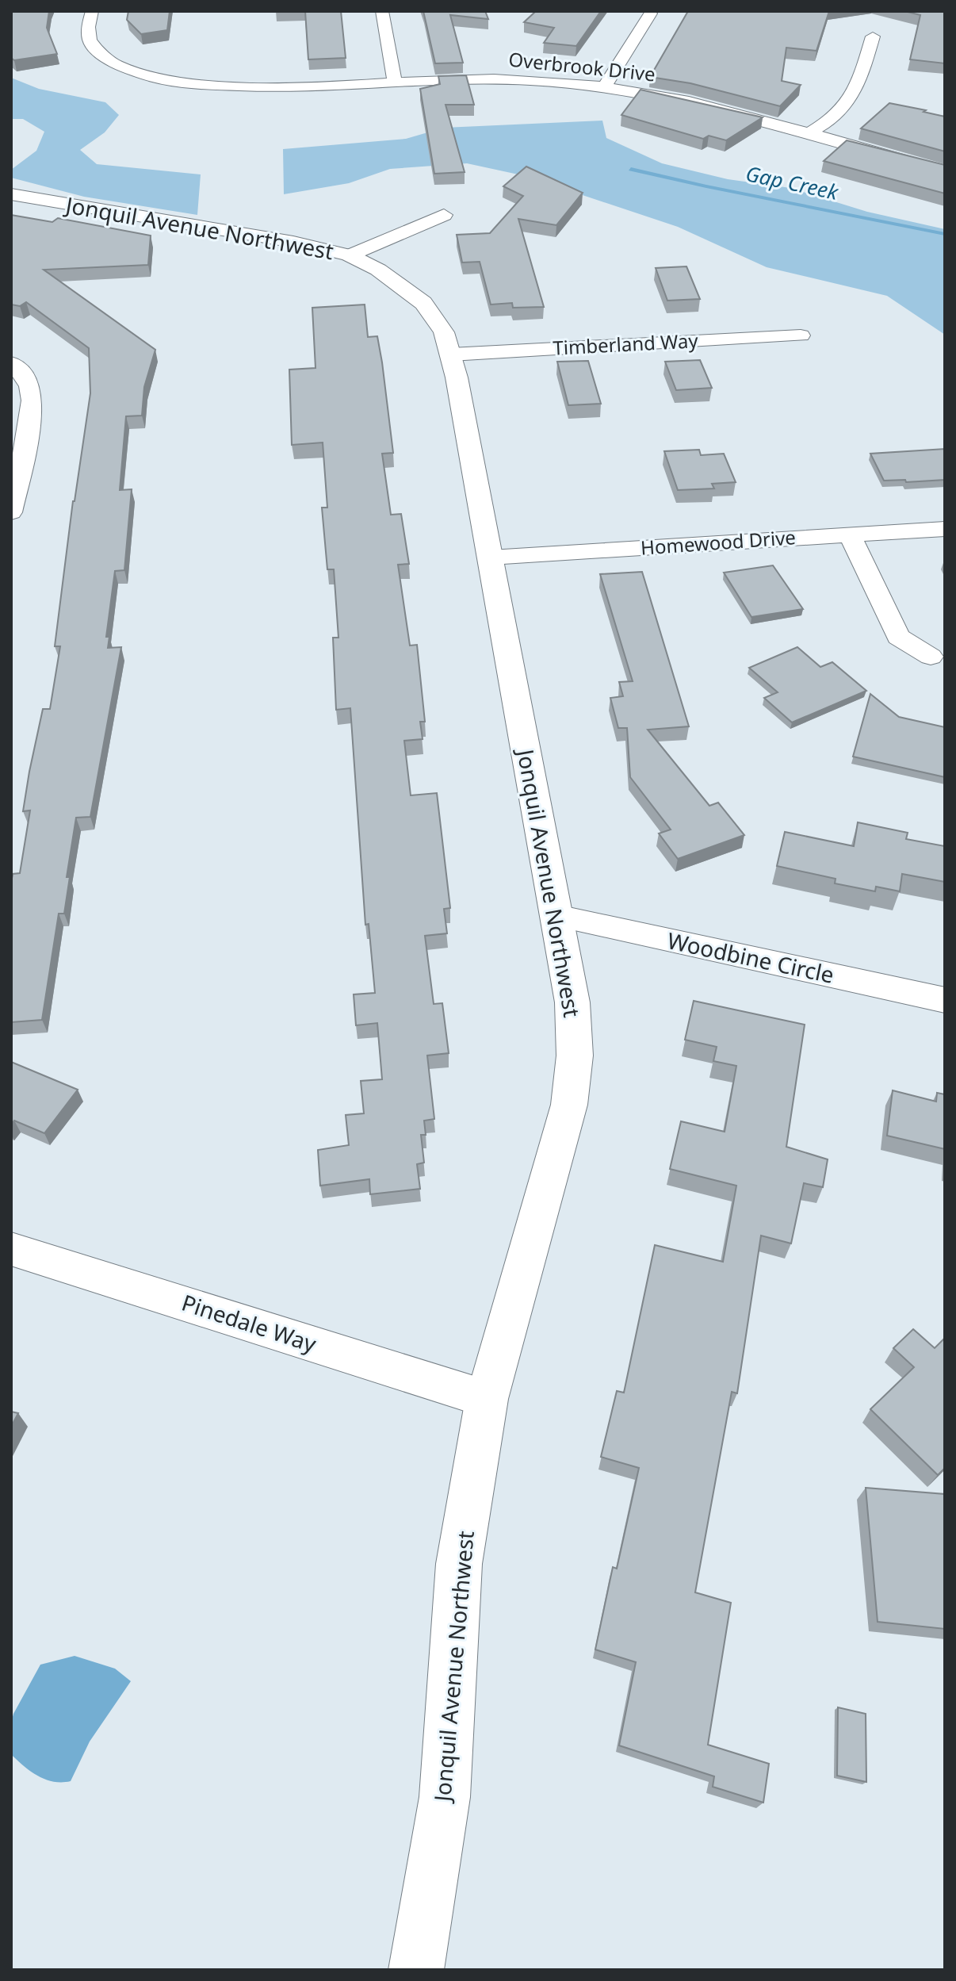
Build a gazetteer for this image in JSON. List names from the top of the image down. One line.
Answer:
{"streets":{"street":["Overbrook Drive","Jonquil Avenue Northwest","Timberland Way","Homewood Drive","Woodbine Circle","Pinedale Way"]},"crossings":[["Jonquil Avenue Northwest","Timberland Way"],["Jonquil Avenue Northwest","Homewood Drive"],["Jonquil Avenue Northwest","Woodbine Circle"],["Jonquil Avenue Northwest","Pinedale Way"]],"water":["Gap Creek"]}
